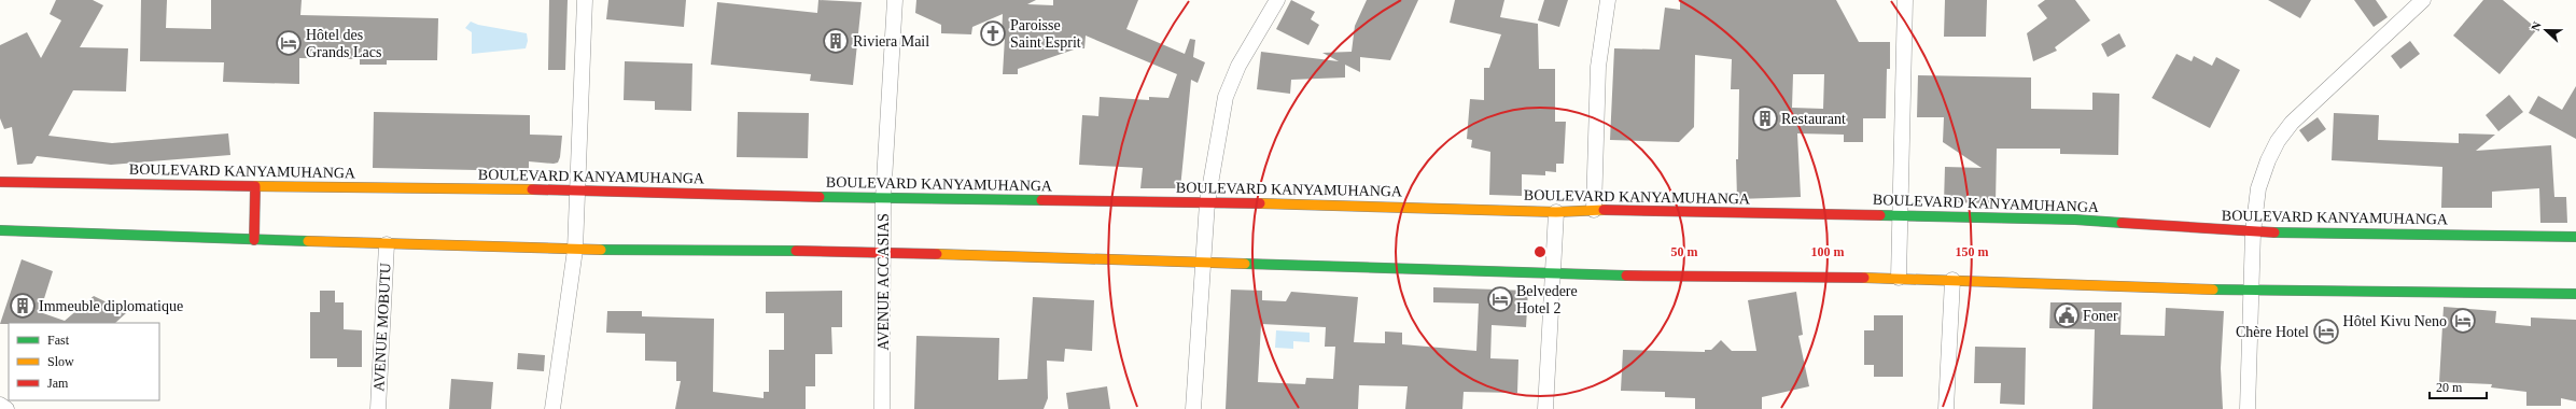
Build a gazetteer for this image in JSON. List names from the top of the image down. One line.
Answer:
{"streets":{"main road":["BOULEVARD KANYAMUHANGA"],"street":["AVENUE ACCASIAS","AVENUE MOBUTU"]},"crossings":[["BOULEVARD KANYAMUHANGA","AVENUE ACCASIAS"]],"places":{"church":["Paroisse Saint Esprit"],"building":["Riviera Mail","Restaurant","Immeuble diplomatique"],"hotel":["Hôtel des Grands Lacs","Belvedere Hotel 2","Hôtel Kivu Neno","Chère Hotel"],"public building":["Foner"]},"legend":["Fast","Slow","Jam"],"scale_bar":"20 m","north":"left","rings":["50 m","100 m","150 m"]}
